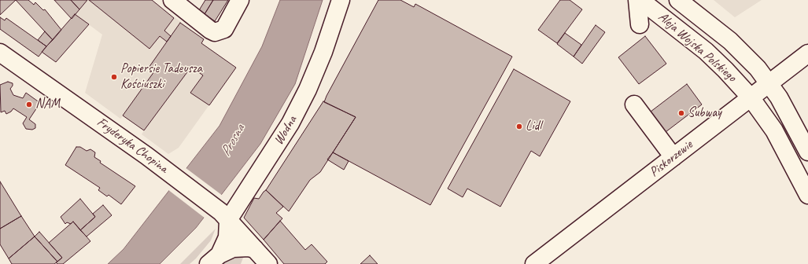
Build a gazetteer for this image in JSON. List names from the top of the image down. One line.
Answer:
{"streets":{"street":["Aleja Wojska Polskiego","Wodna","Fryderyka Chopina","Piskorzewie"]},"crossings":[["Aleja Wojska Polskiego","Piskorzewie"],["Wodna","Fryderyka Chopina"]],"water":["Prosna"],"places":["Popiersie Tadeusza Kościuszki","NAM","Subway","Lidl"]}
